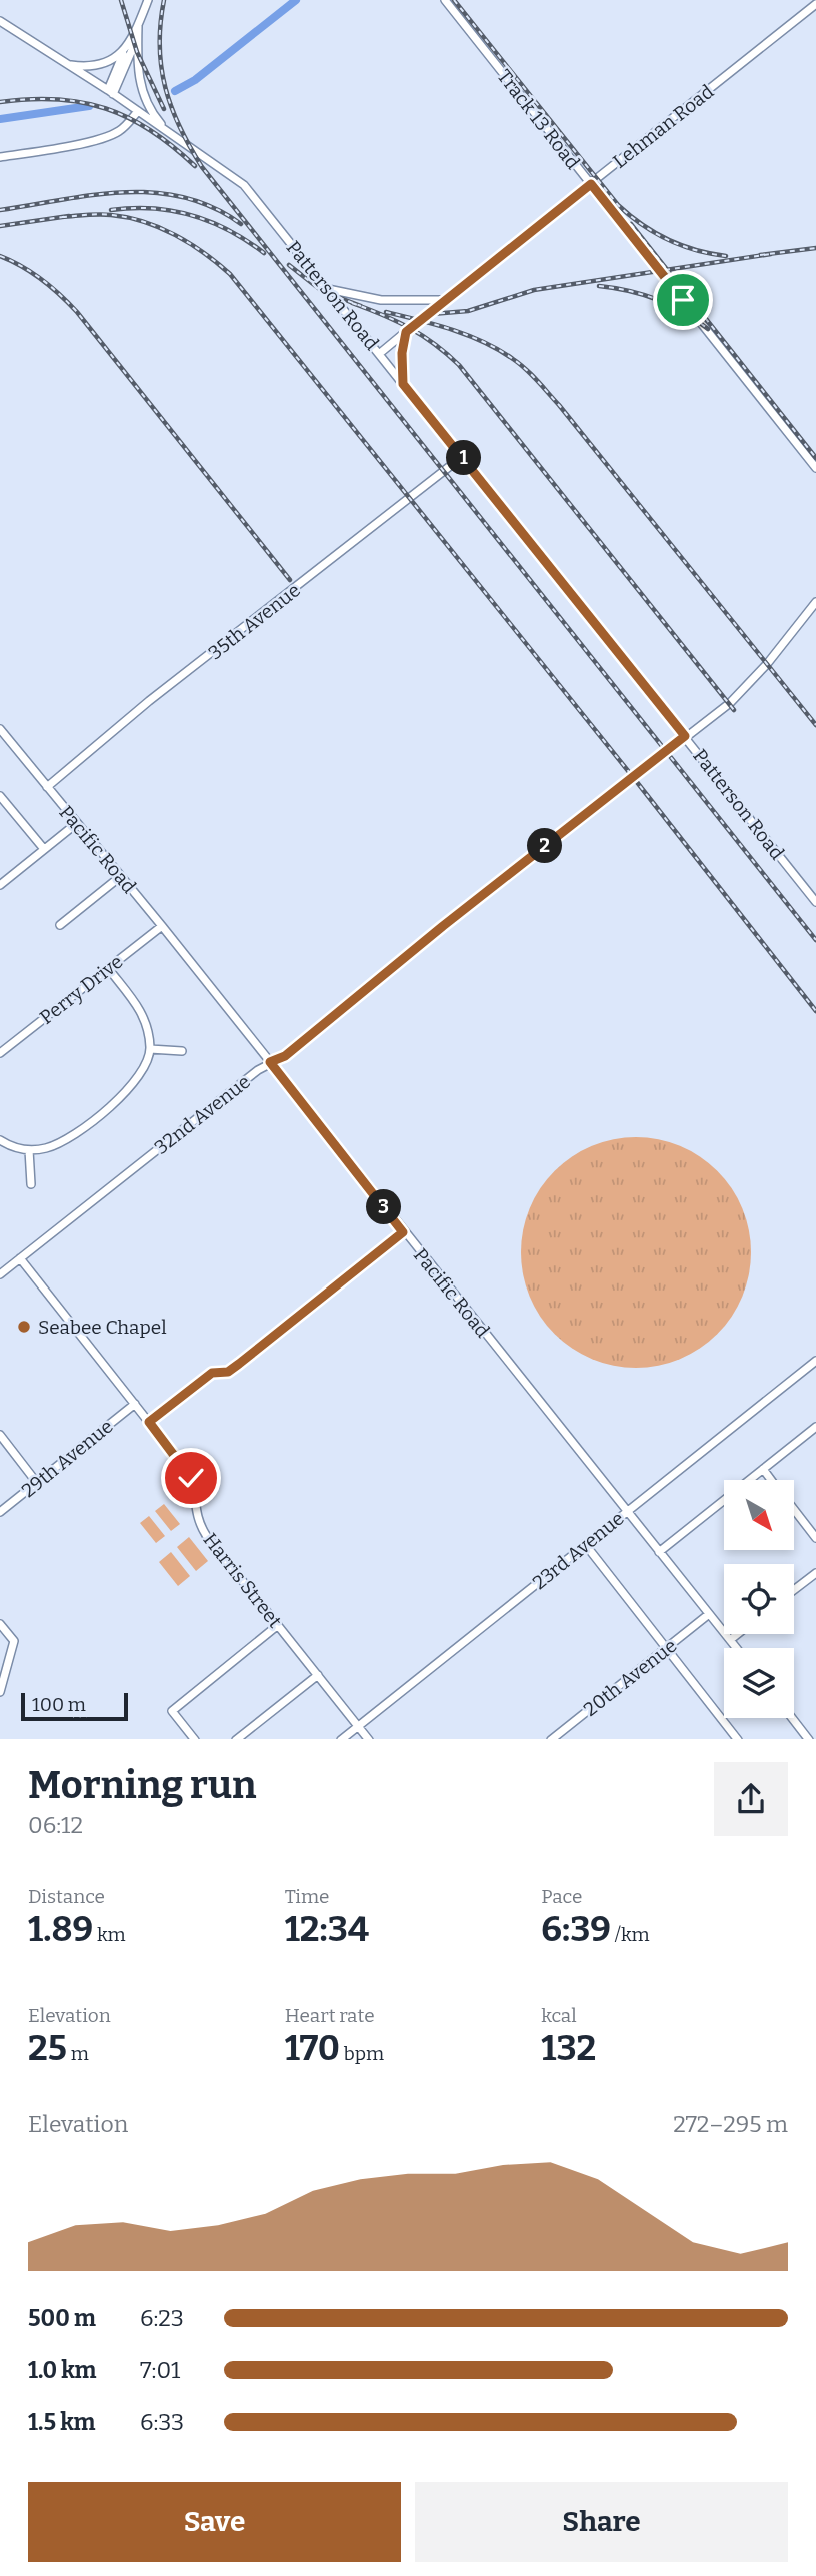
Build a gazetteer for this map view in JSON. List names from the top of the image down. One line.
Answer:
{"streets":{"street":["Track 13 Road","Lehman Road","Patterson Road","35th Avenue","Pacific Road","Perry Drive","32nd Avenue","29th Avenue","23rd Avenue","Harris Street","20th Avenue"]},"crossings":[["Track 13 Road","Lehman Road"],["Lehman Road","Patterson Road"],["Patterson Road","35th Avenue"],["Patterson Road","32nd Avenue"],["35th Avenue","Pacific Road"],["Pacific Road","Perry Drive"],["Pacific Road","32nd Avenue"],["Pacific Road","23rd Avenue"],["Pacific Road","20th Avenue"],["32nd Avenue","Harris Street"],["29th Avenue","Harris Street"],["23rd Avenue","Harris Street"]],"places":["Seabee Chapel"],"scale_bar":"100 m","north":"bottom right","page":{"pins":["1","2","3"],"scale":"100 m","heading":["Morning run","06:12"],"stats":[["Distance","1.89 km"],["Time","12:34"],["Pace","6:39 /km"],["Elevation","25 m"],["Heart rate","170 bpm"],["kcal","132"]],"chart":["Elevation","272–295 m"],"list":[{"name":"500 m","note":"6:23"},{"name":"1.0 km","note":"7:01"},{"name":"1.5 km","note":"6:33"}],"buttons":["Save","Share"]}}
